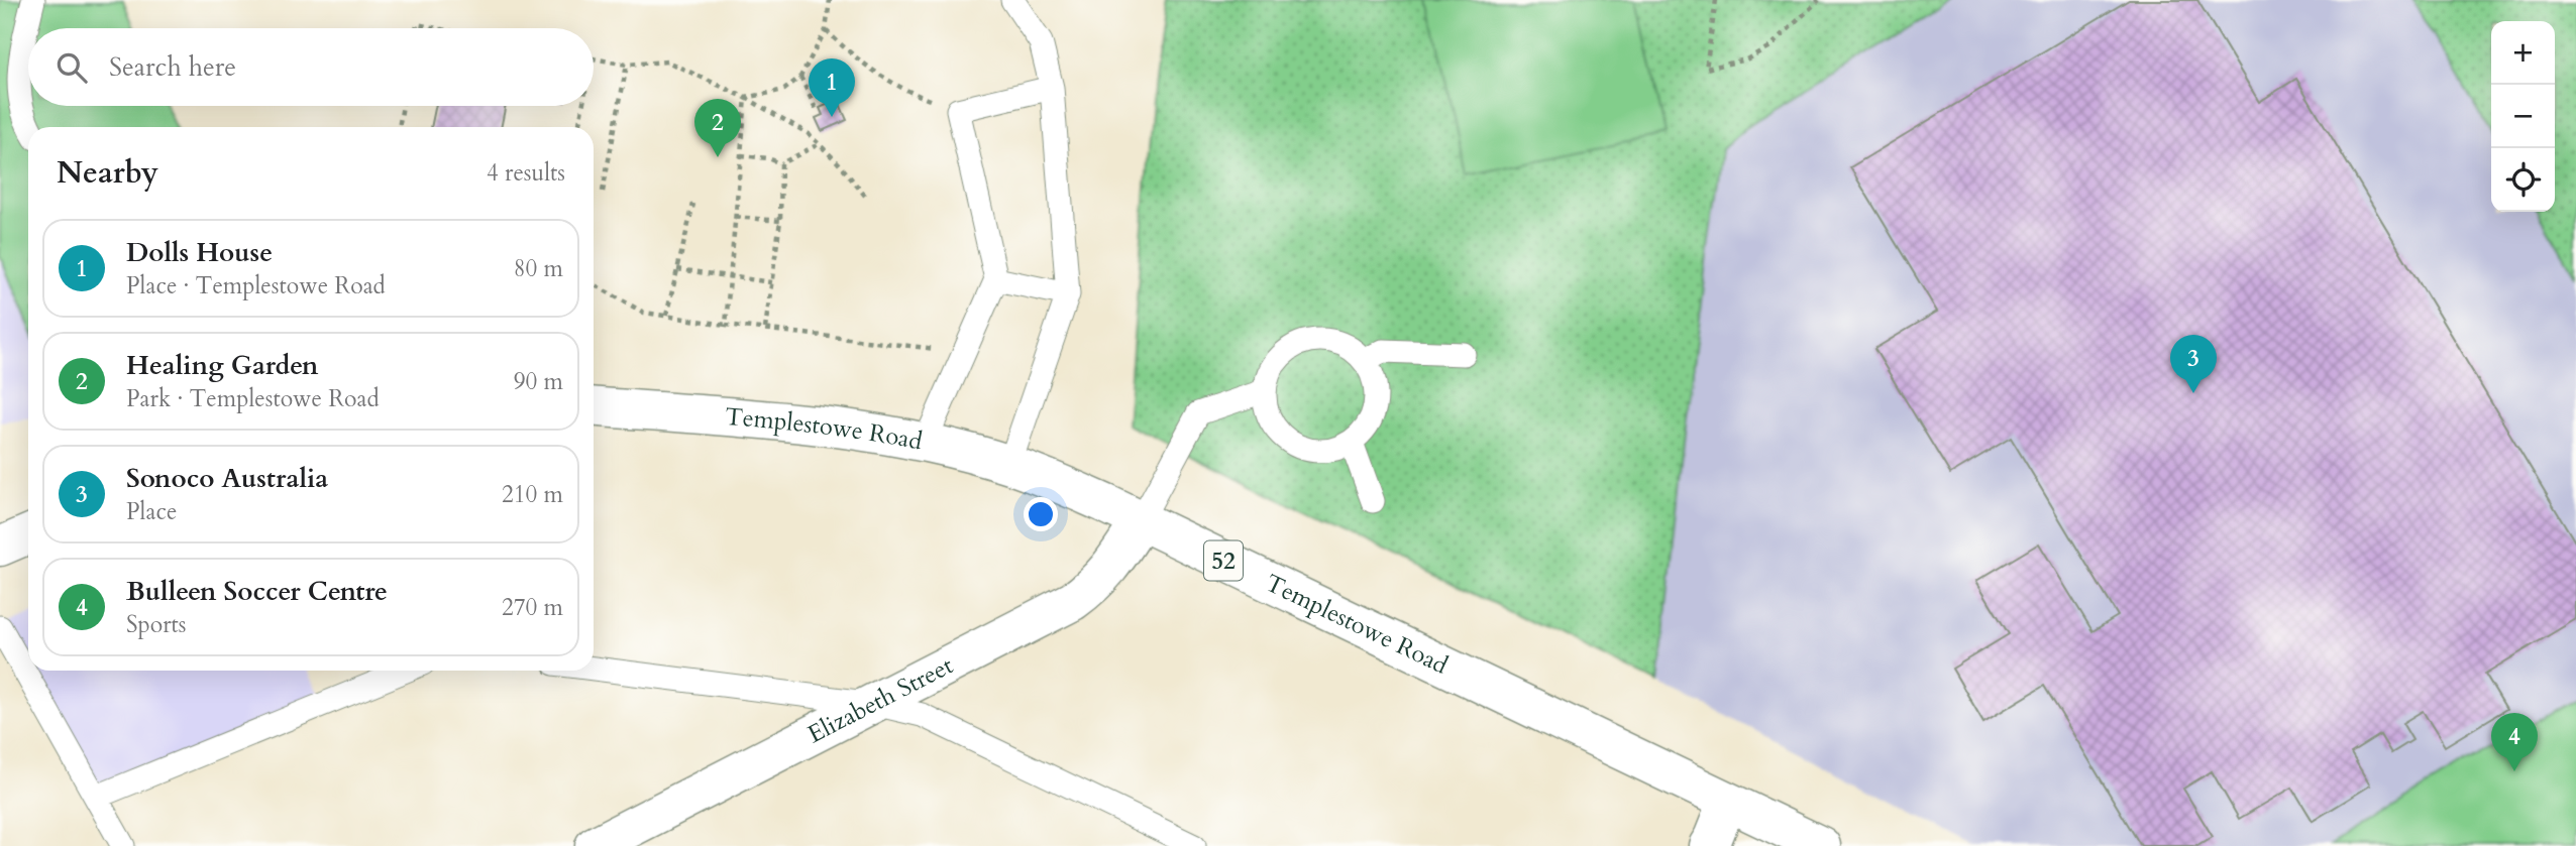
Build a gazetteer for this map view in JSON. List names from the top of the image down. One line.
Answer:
{"streets":{"main road":["Templestowe Road","52","Elizabeth Street"]},"crossings":[["Templestowe Road","Elizabeth Street"]],"page":{"map_buttons":["+","−"],"search":"Search here","pins":["1","2","3","4"],"heading":["Nearby","4 results"],"list":[{"mark":"1","name":"Dolls House","note":"Place · Templestowe Road","value":"80 m"},{"mark":"2","name":"Healing Garden","note":"Park · Templestowe Road","value":"90 m"},{"mark":"3","name":"Sonoco Australia","note":"Place","value":"210 m"},{"mark":"4","name":"Bulleen Soccer Centre","note":"Sports","value":"270 m"}]}}
